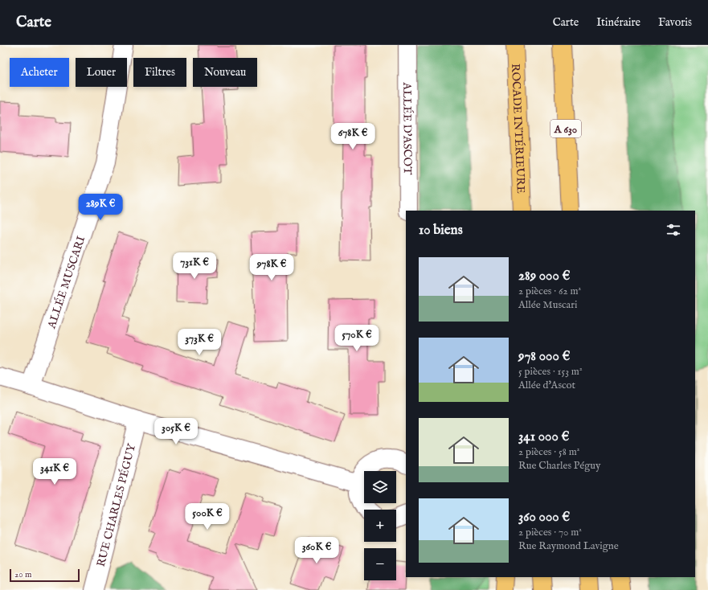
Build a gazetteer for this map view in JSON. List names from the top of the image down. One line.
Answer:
{"streets":{"highway":["ROCADE INTÉRIEURE","A 630"],"street":["ALLÉE D'ASCOT","ALLÉE MUSCARI","RUE CHARLES PÉGUY"]},"scale_bar":"20 m","page":{"header":"Carte","nav":["Carte","Itinéraire","Favoris"],"chip":["Acheter","Louer","Filtres","Nouveau"],"price":["678K €","289K €","731K €","978K €","570K €","373K €","305K €","341K €","500K €","360K €"],"heading":"10 biens","list":[{"name":"289 000 €","note":"2 pièces · 62 m² · Allée Muscari"},{"name":"978 000 €","note":"5 pièces · 153 m² · Allée d'Ascot"},{"name":"341 000 €","note":"2 pièces · 58 m² · Rue Charles Péguy"},{"name":"360 000 €","note":"2 pièces · 70 m² · Rue Raymond Lavigne"}],"map_buttons":["+","−"],"scale":"20 m"}}
